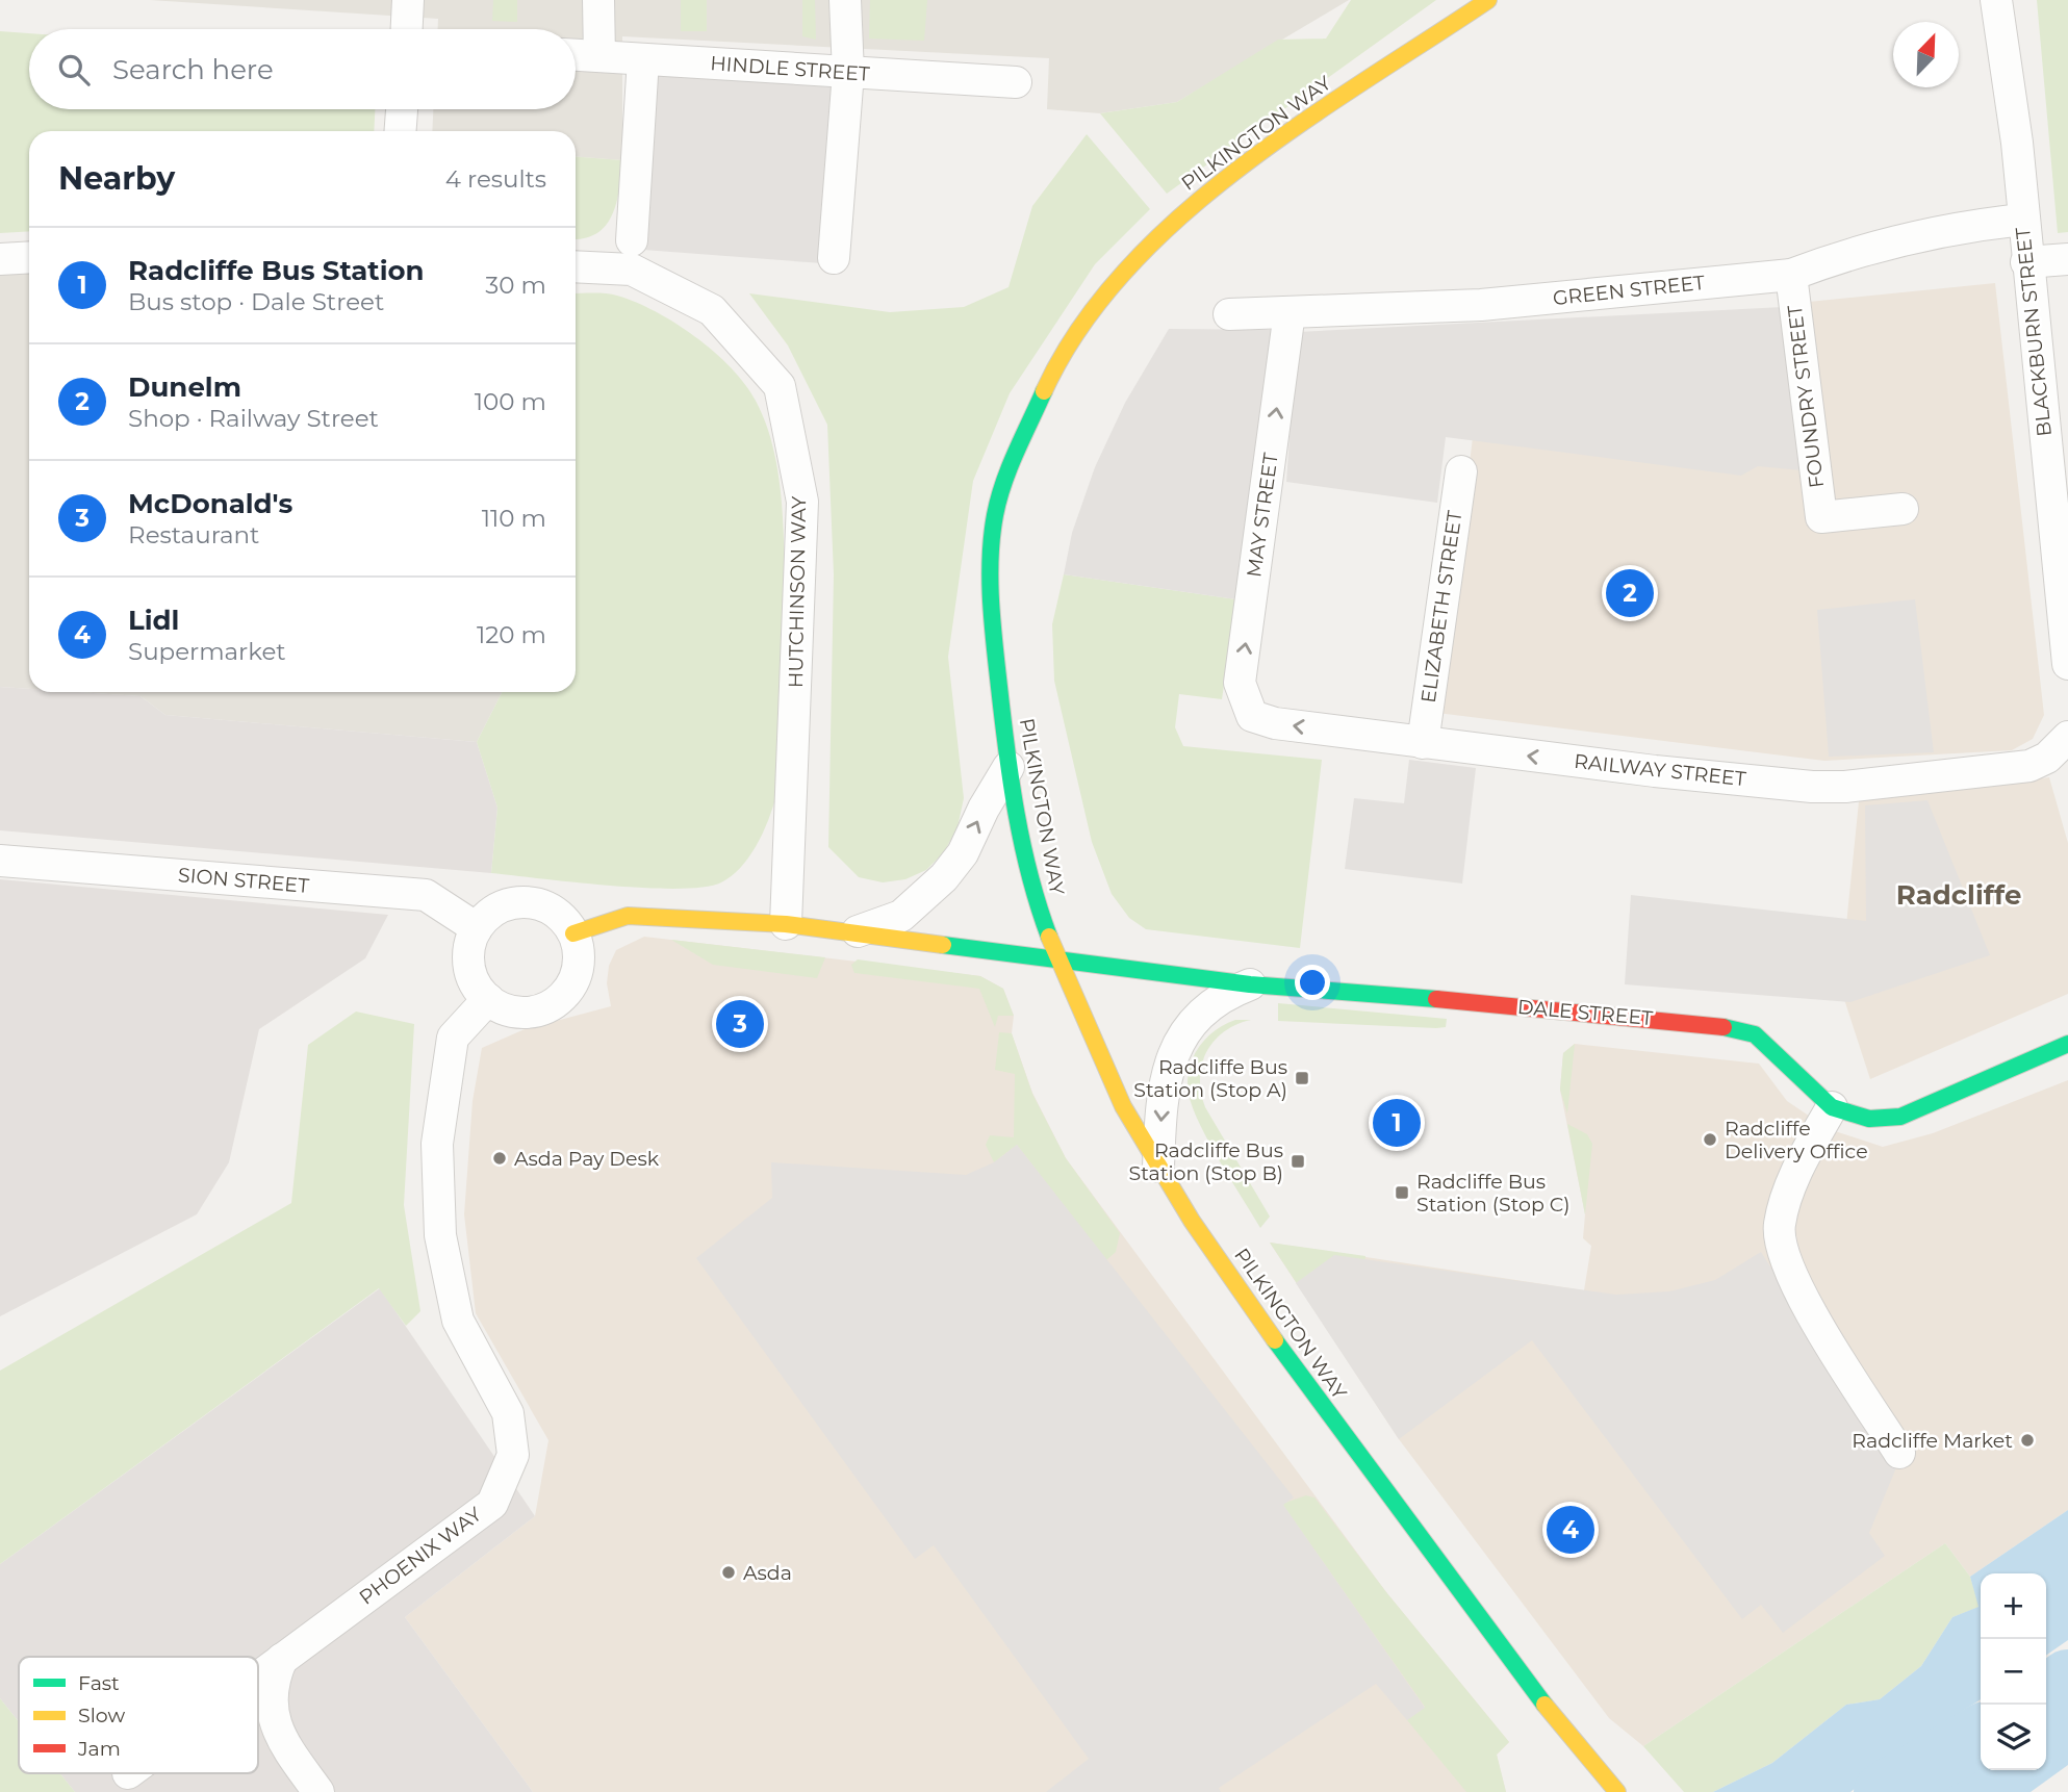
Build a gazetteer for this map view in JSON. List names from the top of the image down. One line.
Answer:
{"streets":{"main road":["PILKINGTON WAY","DALE STREET"],"street":["HINDLE STREET","GREEN STREET","BLACKBURN STREET","FOUNDRY STREET","MAY STREET","HUTCHINSON WAY","ELIZABETH STREET","RAILWAY STREET","SION STREET","PHOENIX WAY"]},"crossings":[["PILKINGTON WAY","DALE STREET"],["GREEN STREET","BLACKBURN STREET"],["GREEN STREET","FOUNDRY STREET"],["GREEN STREET","MAY STREET"],["MAY STREET","RAILWAY STREET"],["HUTCHINSON WAY","DALE STREET"],["ELIZABETH STREET","RAILWAY STREET"],["SION STREET","DALE STREET"],["SION STREET","PHOENIX WAY"],["DALE STREET","PHOENIX WAY"]],"one_way":["MAY STREET","RAILWAY STREET"],"districts":["Radcliffe"],"places":{"transit":["Radcliffe Bus Station (Stop A)","Radcliffe Bus Station (Stop B)","Radcliffe Bus Station (Stop C)"],"other":["Radcliffe Delivery Office","Asda Pay Desk","Radcliffe Market","Asda"]},"legend":["Fast","Slow","Jam"],"north":"top right","page":{"search":"Search here","heading":["Nearby","4 results"],"list":[{"mark":"1","name":"Radcliffe Bus Station","note":"Bus stop · Dale Street","value":"30 m"},{"mark":"2","name":"Dunelm","note":"Shop · Railway Street","value":"100 m"},{"mark":"3","name":"McDonald's","note":"Restaurant","value":"110 m"},{"mark":"4","name":"Lidl","note":"Supermarket","value":"120 m"}],"pins":["2","3","1","4"],"map_buttons":["+","−"]}}
